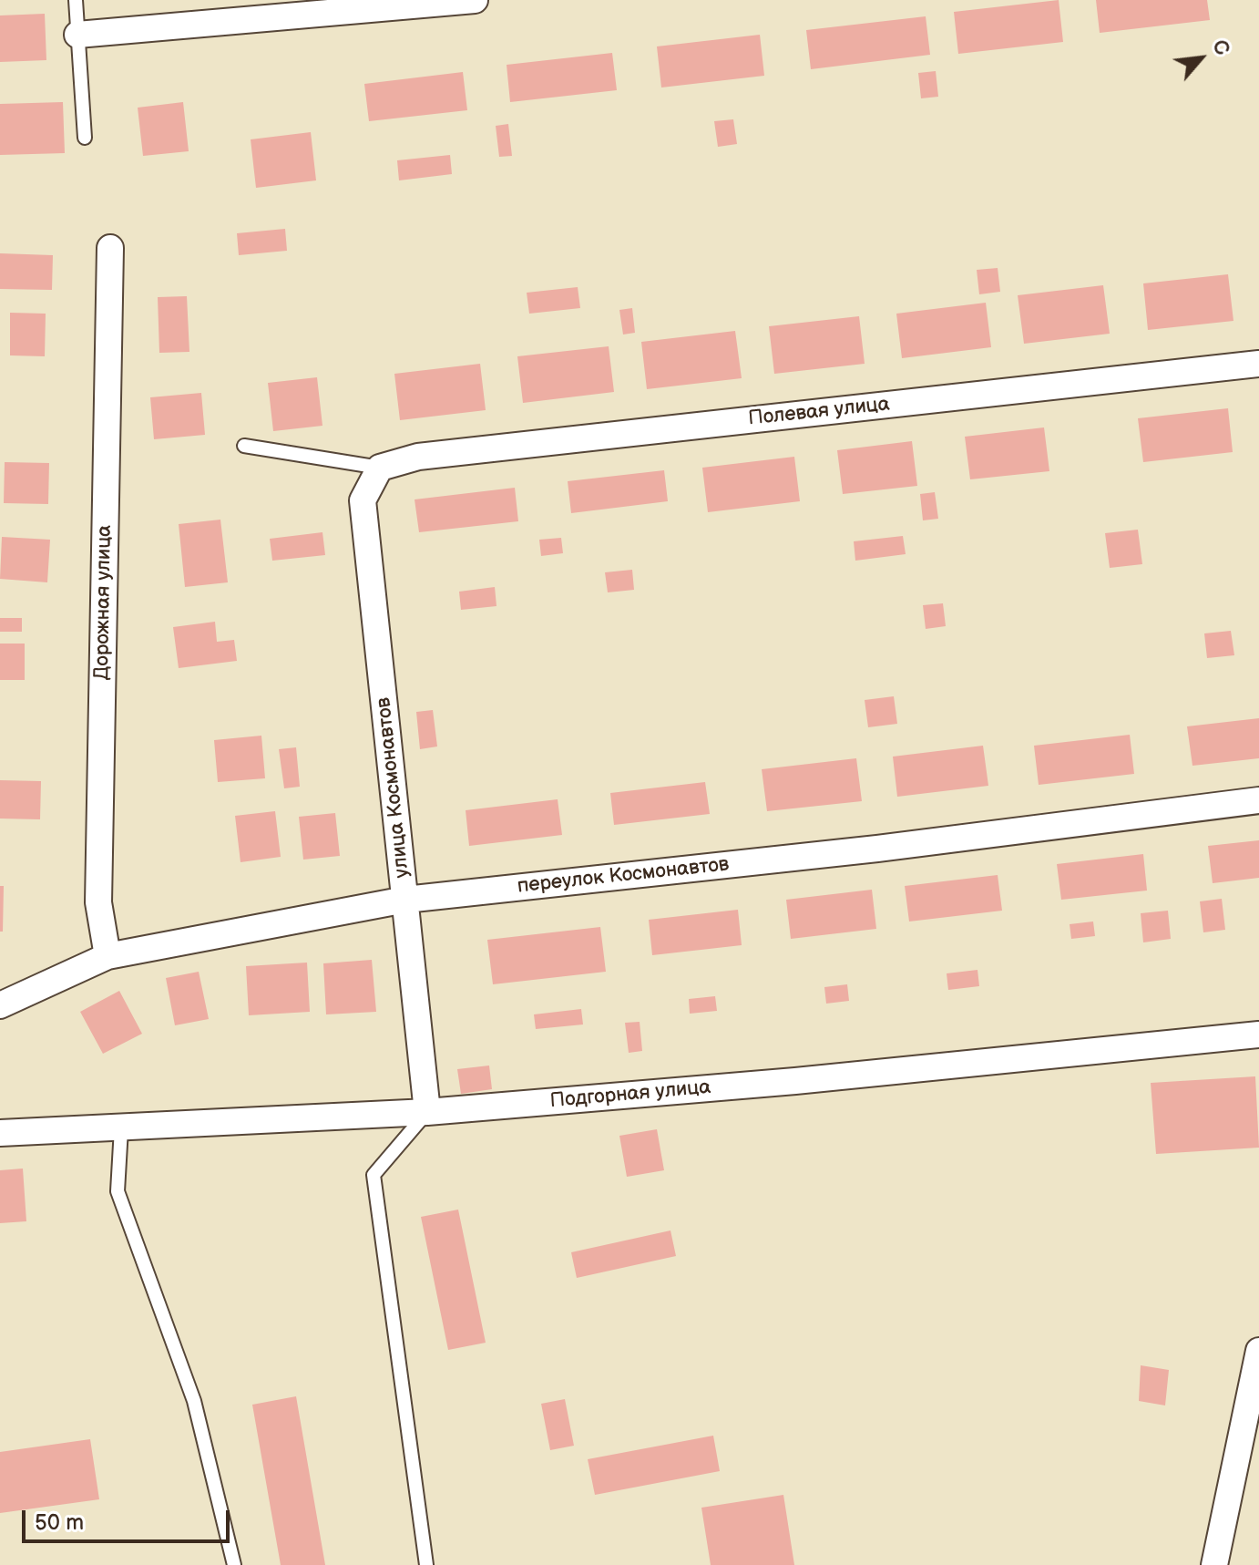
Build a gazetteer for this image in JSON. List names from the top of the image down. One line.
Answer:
{"streets":{"street":["Полевая улица","Дорожная улица","улица Космонавтов","переулок Космонавтов","Подгорная улица"]},"crossings":[["Полевая улица","улица Космонавтов"],["Дорожная улица","переулок Космонавтов"],["улица Космонавтов","переулок Космонавтов"],["улица Космонавтов","Подгорная улица"]],"scale_bar":"50 m","north":"top right"}
